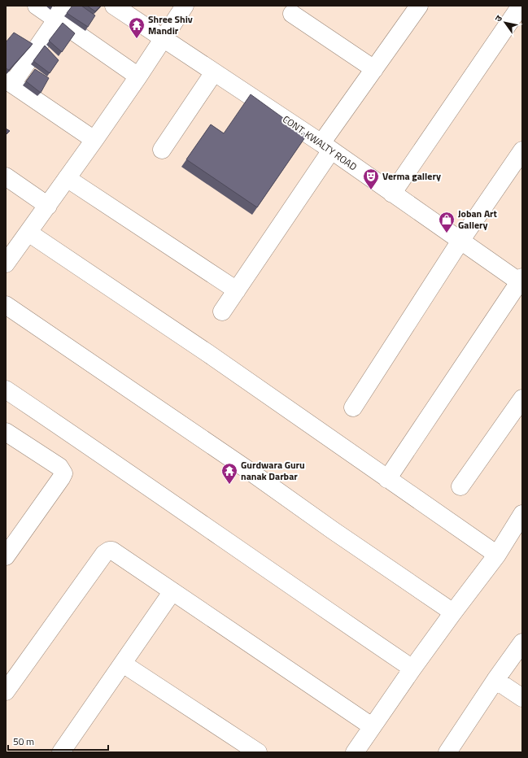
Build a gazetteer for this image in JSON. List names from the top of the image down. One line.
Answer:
{"streets":{"street":["CONT. KWALTY ROAD"]},"places":{"temple":["Shree Shiv Mandir","Gurdwara Guru nanak Darbar"],"theatre":["Verma gallery"],"shop":["Joban Art Gallery"]},"scale_bar":"50 m","north":"top left"}
